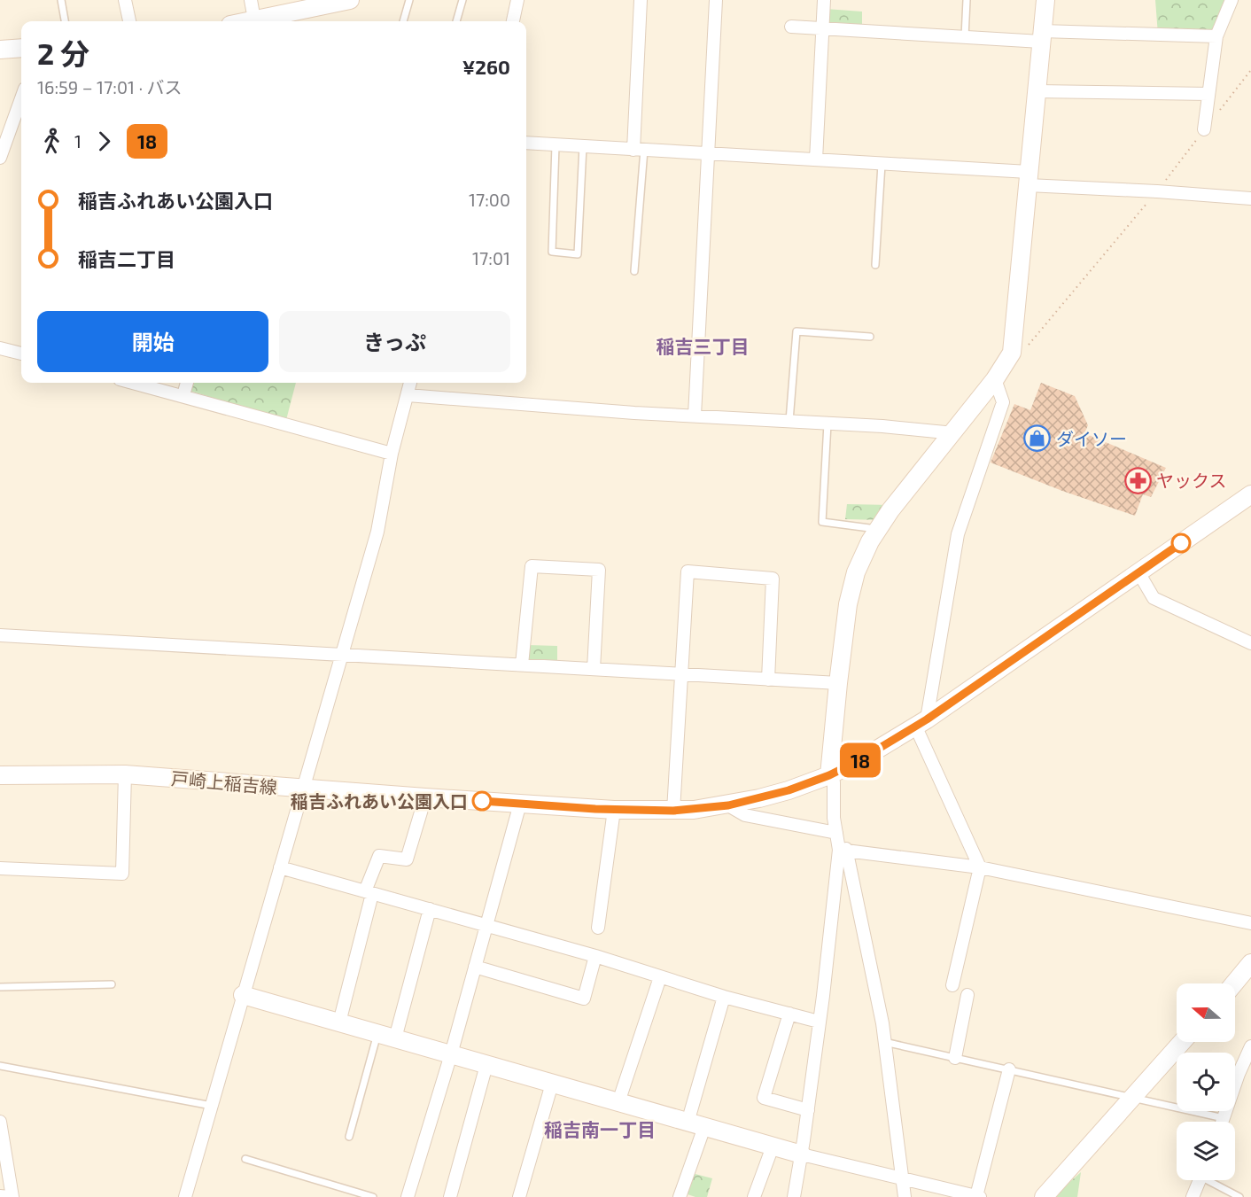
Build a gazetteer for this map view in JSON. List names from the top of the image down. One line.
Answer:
{"streets":{"street":["戸崎上稲吉線"]},"districts":["稲吉三丁目","稲吉南一丁目"],"places":{"shop":["ダイソー"],"pharmacy":["ヤックス"],"other":["稲吉ふれあい公園入口"]},"lines":["bus line 18"],"north":"left","page":{"on_map":"18","heading":["2 分","16:59 – 17:01 · バス","¥260"],"legs":["1","18"],"list":[{"name":"稲吉ふれあい公園入口","value":"17:00"},{"name":"稲吉二丁目","value":"17:01"}],"buttons":["開始","きっぷ"]}}
